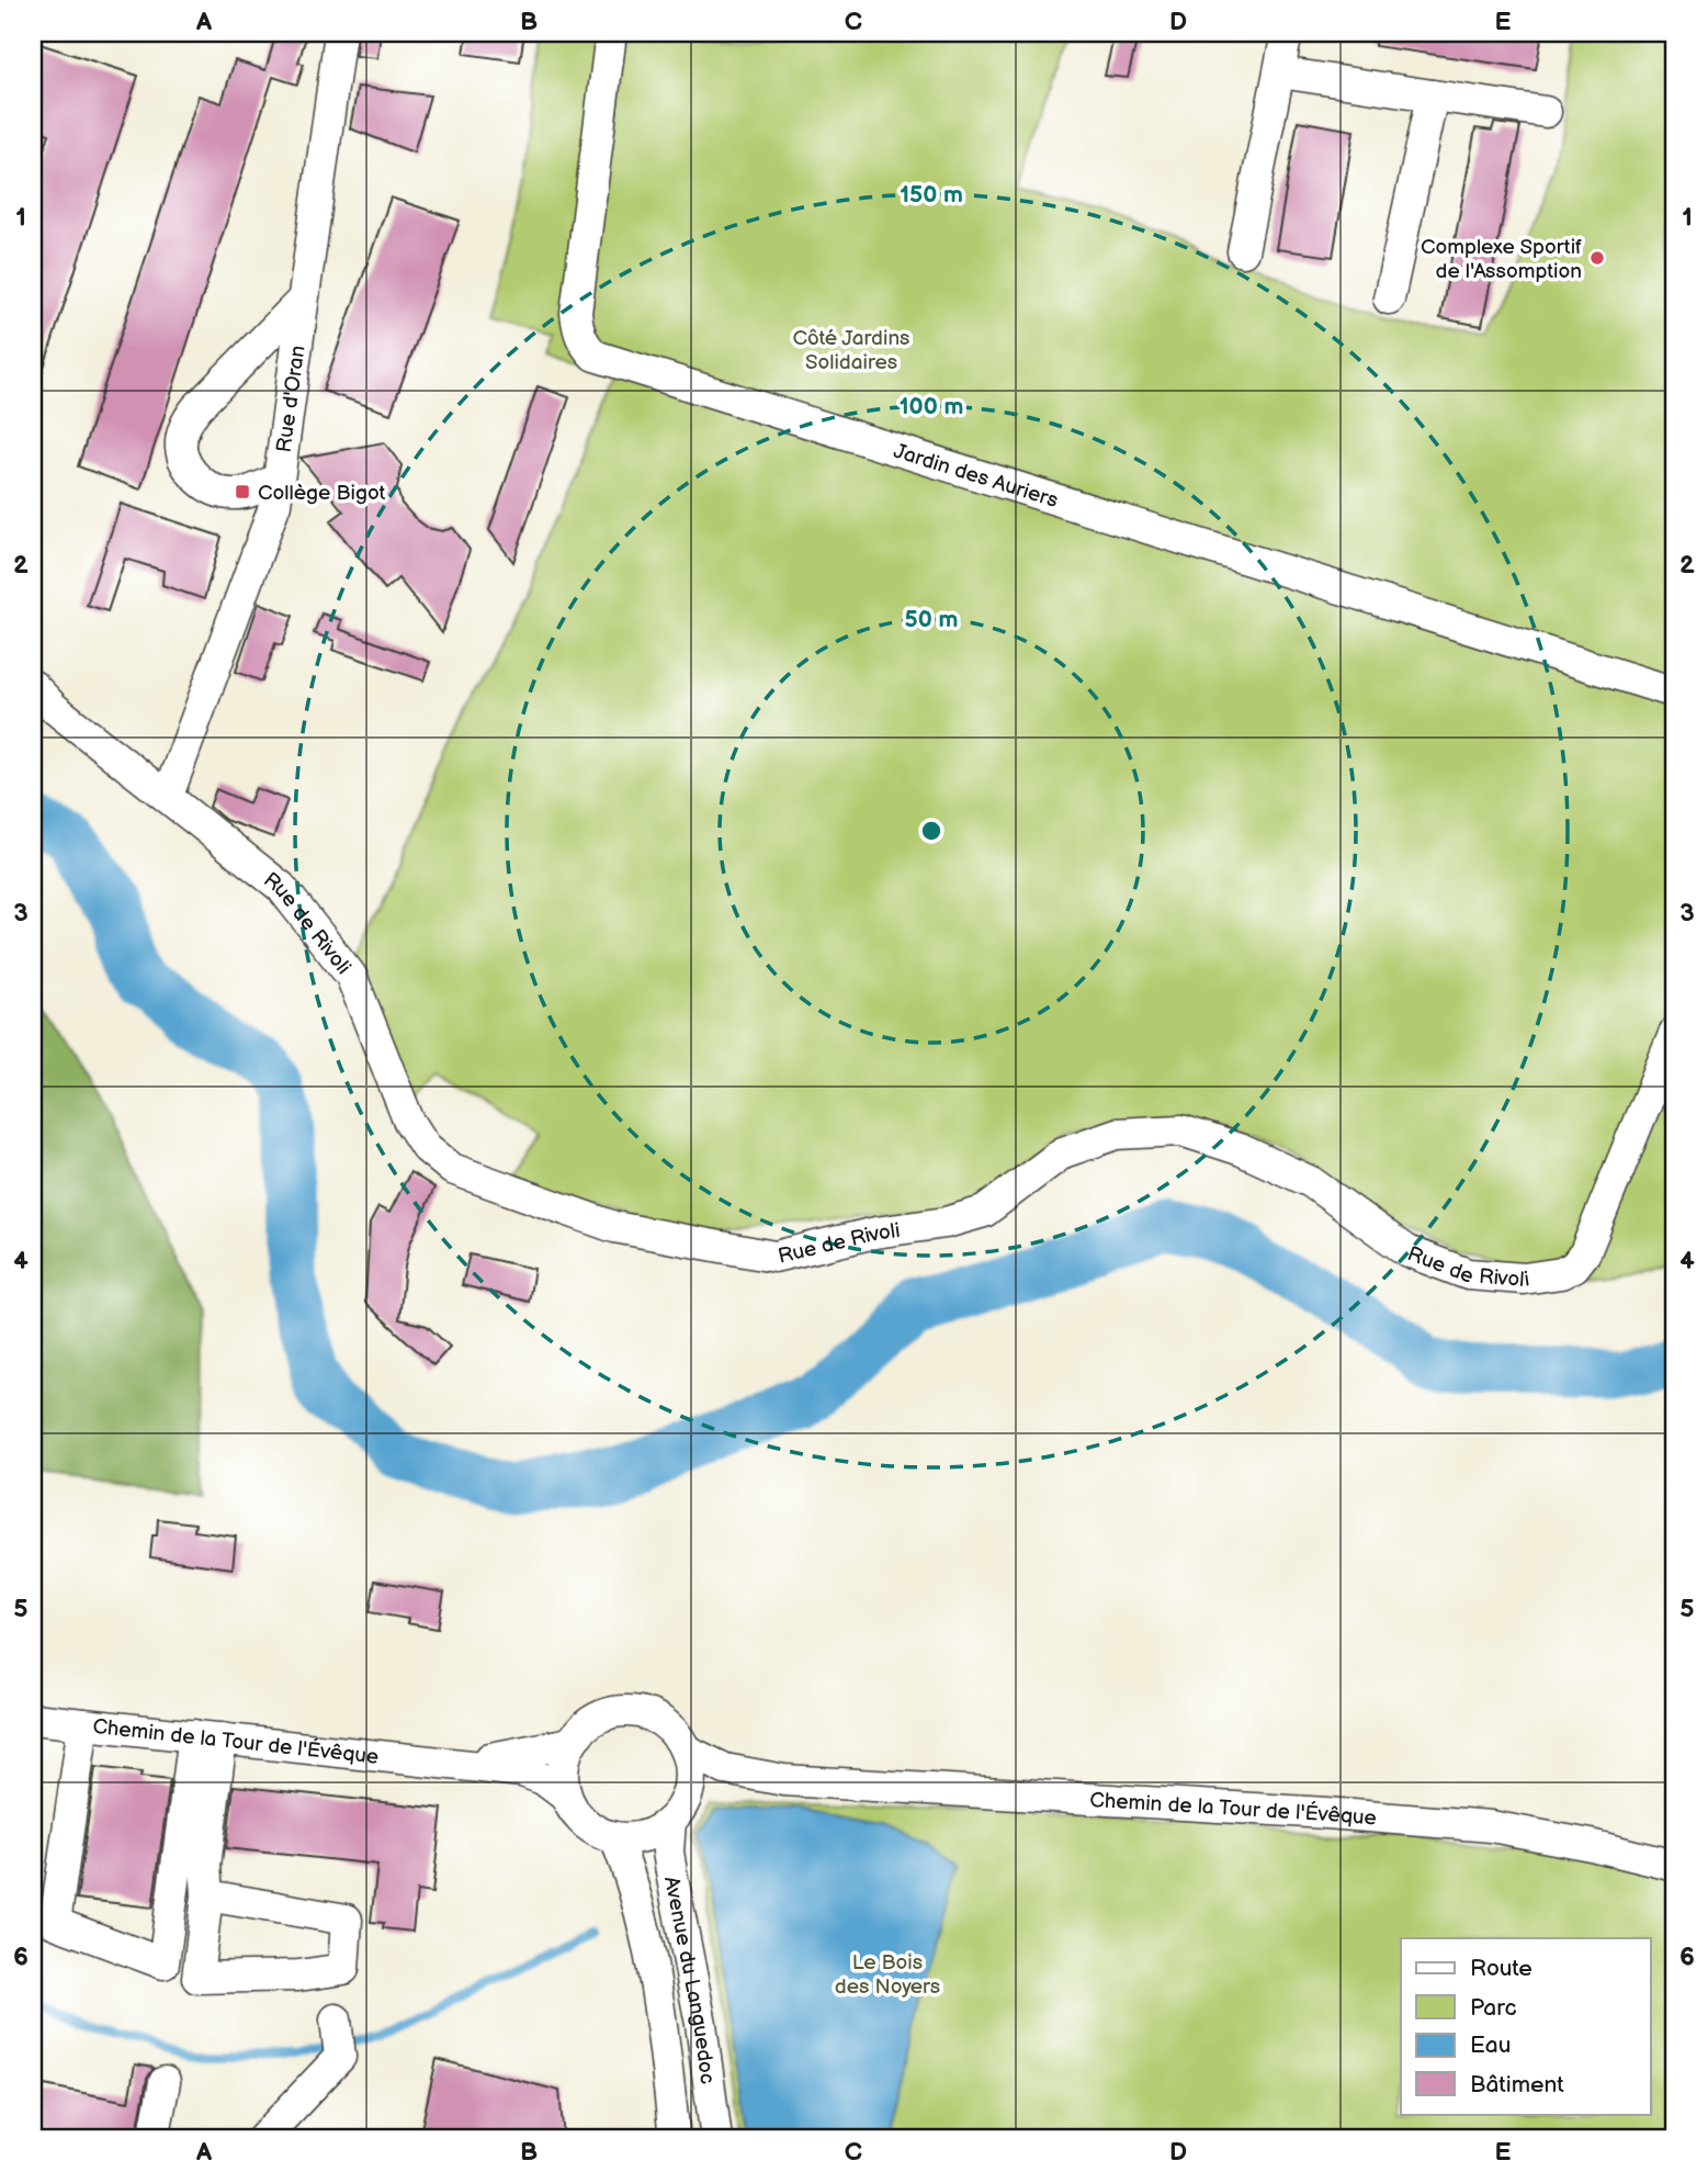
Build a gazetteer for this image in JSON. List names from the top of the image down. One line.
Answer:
{"streets":{"street":["Rue d'Oran","Jardin des Auriers","Rue de Rivoli","Chemin de la Tour de l'Évêque","Avenue du Languedoc"]},"crossings":[["Rue d'Oran","Rue de Rivoli"],["Chemin de la Tour de l'Évêque","Avenue du Languedoc"]],"parks":["Côté Jardins Solidaires","Le Bois des Noyers"],"places":{"other":["Complexe Sportif de l'Assomption"],"transit":["Collège Bigot"]},"legend":["Route","Parc","Eau","Bâtiment"],"grid":{"columns":["A","B","C","D","E"],"rows":["1","2","3","4","5","6"]},"rings":["150 m","100 m","50 m"]}
